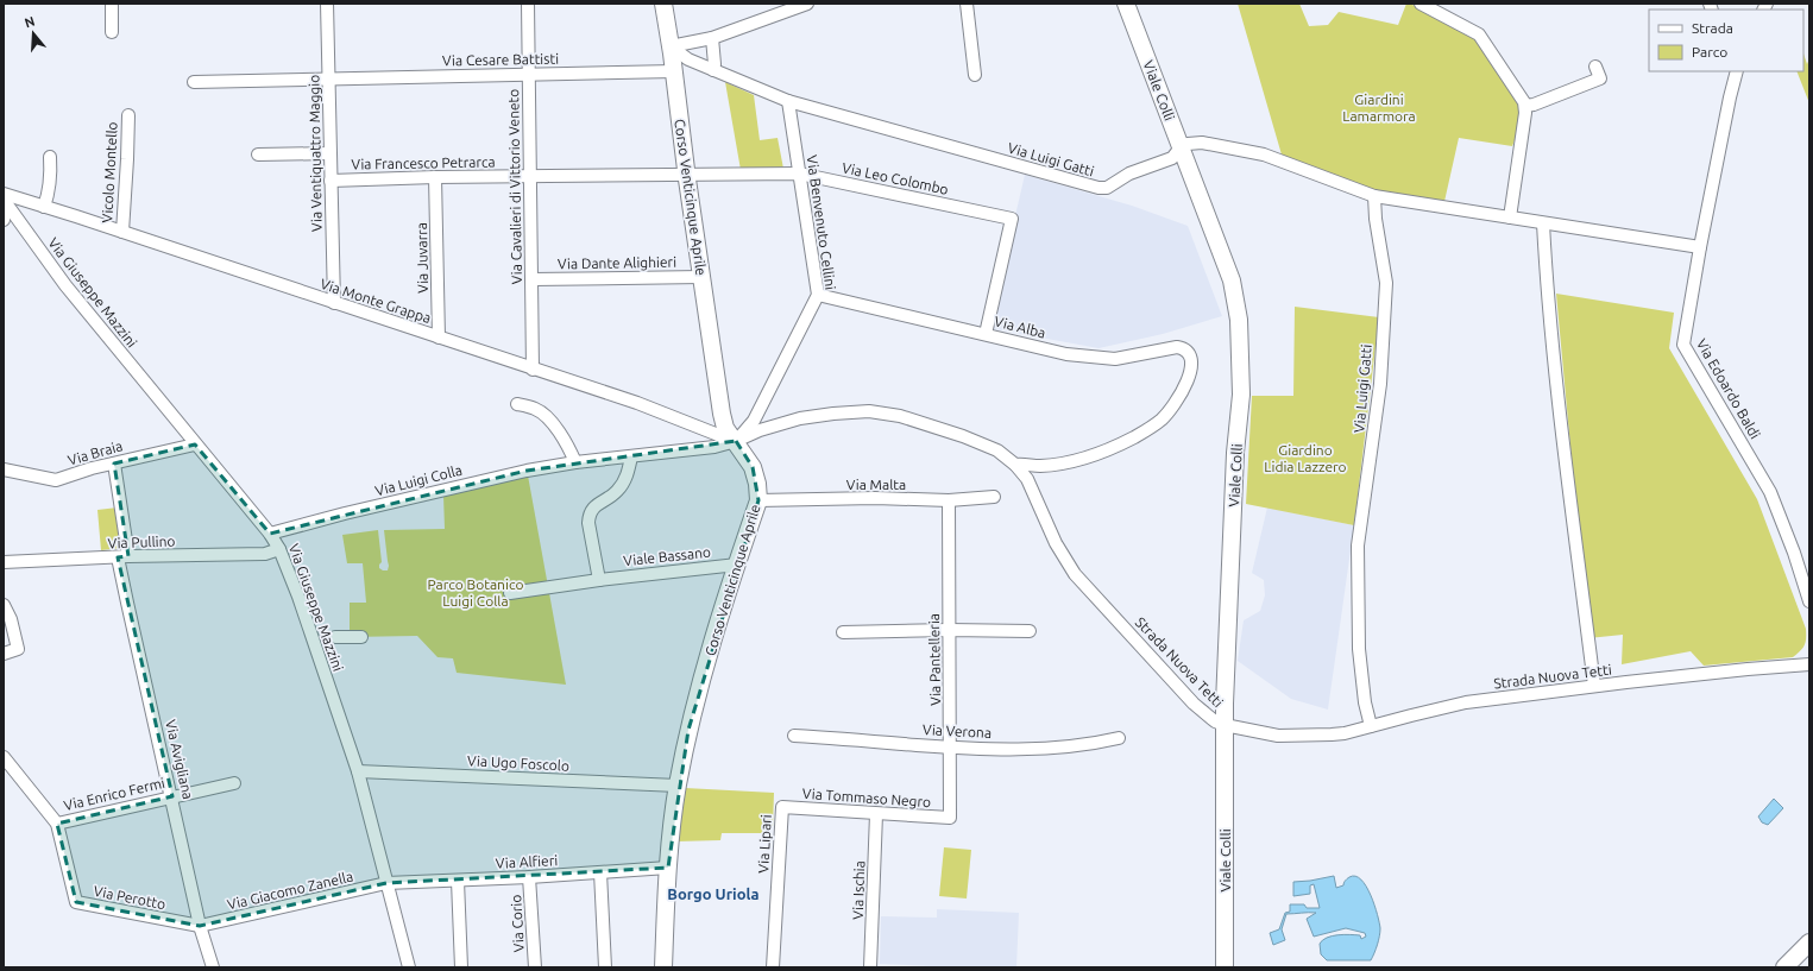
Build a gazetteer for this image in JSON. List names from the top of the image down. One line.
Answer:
{"streets":{"street":["Via Cesare Battisti","Viale Colli","Via Ventiquattro Maggio","Via Luigi Gatti","Via Francesco Petrarca","Vicolo Montello","Via Leo Colombo","Via Cavalieri di Vittorio Veneto","Corso Venticinque Aprile","Via Benvenuto Cellini","Via Juvarra","Via Dante Alighieri","Via Giuseppe Mazzini","Via Monte Grappa","Via Alba","Via Edoardo Baldi","Via Braia","Via Luigi Colla","Via Malta","Via Pullino","Viale Bassano","Via Pantelleria","Strada Nuova Tetti","Via Verona","Via Avigliana","Via Ugo Foscolo","Via Enrico Fermi","Via Tommaso Negro","Via Lipari","Via Alfieri","Via Giacomo Zanella","Via Ischia","Via Perotto","Via Corio"]},"crossings":[["Via Cesare Battisti","Via Ventiquattro Maggio"],["Via Cesare Battisti","Via Cavalieri di Vittorio Veneto"],["Via Cesare Battisti","Corso Venticinque Aprile"],["Viale Colli","Via Luigi Gatti"],["Viale Colli","Strada Nuova Tetti"],["Via Ventiquattro Maggio","Via Francesco Petrarca"],["Via Ventiquattro Maggio","Via Monte Grappa"],["Via Luigi Gatti","Corso Venticinque Aprile"],["Via Luigi Gatti","Via Benvenuto Cellini"],["Via Luigi Gatti","Via Edoardo Baldi"],["Via Luigi Gatti","Strada Nuova Tetti"],["Via Francesco Petrarca","Via Leo Colombo"],["Via Francesco Petrarca","Via Cavalieri di Vittorio Veneto"],["Via Francesco Petrarca","Corso Venticinque Aprile"],["Via Francesco Petrarca","Via Juvarra"],["Vicolo Montello","Via Monte Grappa"],["Via Leo Colombo","Corso Venticinque Aprile"],["Via Leo Colombo","Via Benvenuto Cellini"],["Via Leo Colombo","Via Alba"],["Via Cavalieri di Vittorio Veneto","Via Dante Alighieri"],["Via Cavalieri di Vittorio Veneto","Via Monte Grappa"],["Corso Venticinque Aprile","Via Benvenuto Cellini"],["Corso Venticinque Aprile","Via Dante Alighieri"],["Corso Venticinque Aprile","Via Monte Grappa"],["Corso Venticinque Aprile","Via Luigi Colla"],["Corso Venticinque Aprile","Via Malta"],["Corso Venticinque Aprile","Viale Bassano"],["Corso Venticinque Aprile","Strada Nuova Tetti"],["Corso Venticinque Aprile","Via Ugo Foscolo"],["Corso Venticinque Aprile","Via Alfieri"],["Via Benvenuto Cellini","Via Monte Grappa"],["Via Benvenuto Cellini","Via Alba"],["Via Benvenuto Cellini","Via Luigi Colla"],["Via Benvenuto Cellini","Strada Nuova Tetti"],["Via Juvarra","Via Monte Grappa"],["Via Giuseppe Mazzini","Via Monte Grappa"],["Via Giuseppe Mazzini","Via Braia"],["Via Giuseppe Mazzini","Via Luigi Colla"],["Via Giuseppe Mazzini","Via Pullino"],["Via Giuseppe Mazzini","Via Ugo Foscolo"],["Via Giuseppe Mazzini","Via Alfieri"],["Via Giuseppe Mazzini","Via Giacomo Zanella"],["Via Monte Grappa","Via Luigi Colla"],["Via Monte Grappa","Strada Nuova Tetti"],["Via Alba","Strada Nuova Tetti"],["Via Braia","Via Avigliana"],["Via Luigi Colla","Strada Nuova Tetti"],["Via Malta","Via Pantelleria"],["Via Pullino","Via Avigliana"],["Via Pantelleria","Via Verona"],["Via Pantelleria","Via Tommaso Negro"],["Via Avigliana","Via Enrico Fermi"],["Via Avigliana","Via Giacomo Zanella"],["Via Avigliana","Via Perotto"],["Via Enrico Fermi","Via Perotto"],["Via Tommaso Negro","Via Lipari"],["Via Tommaso Negro","Via Ischia"],["Via Alfieri","Via Giacomo Zanella"],["Via Alfieri","Via Corio"],["Via Giacomo Zanella","Via Perotto"]],"districts":["Borgo Uriola"],"parks":["Giardini Lamarmora","Giardino Lidia Lazzero","Parco Botanico Luigi Colla"],"legend":["Strada","Parco"],"north":"top"}
